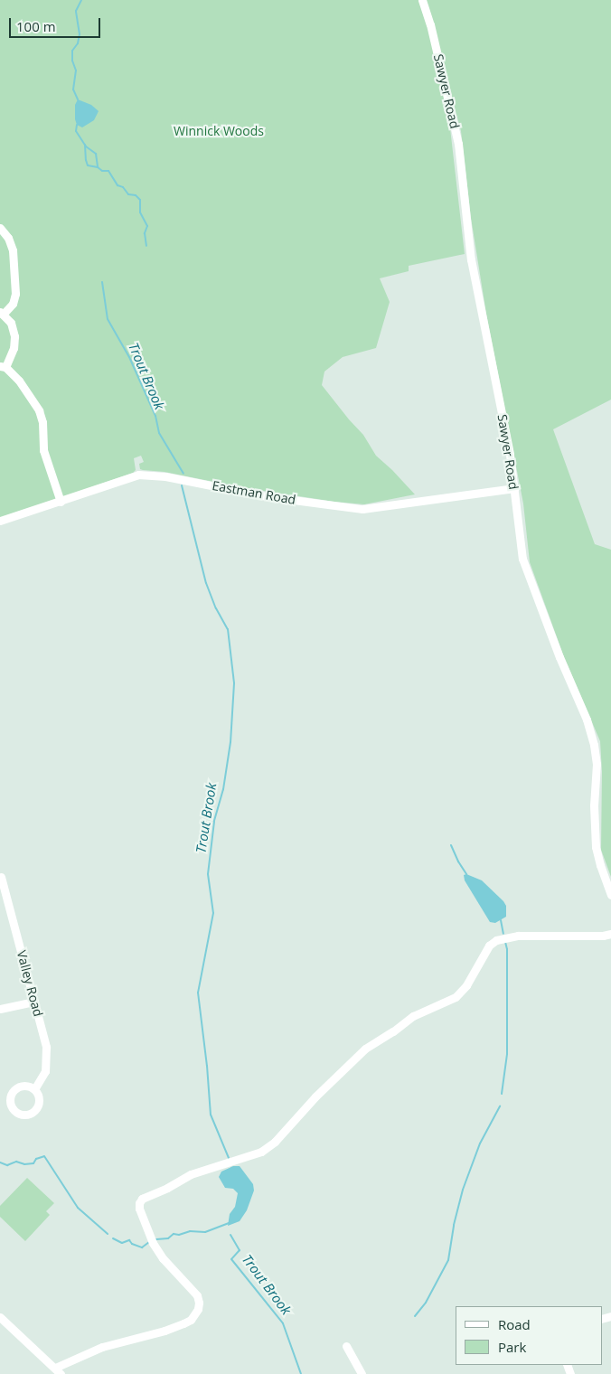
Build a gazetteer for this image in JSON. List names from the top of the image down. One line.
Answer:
{"streets":{"street":["Sawyer Road","Eastman Road","Valley Road"]},"crossings":[["Sawyer Road","Eastman Road"]],"water":["Trout Brook"],"parks":["Winnick Woods"],"legend":["Road","Park"],"scale_bar":"100 m"}
